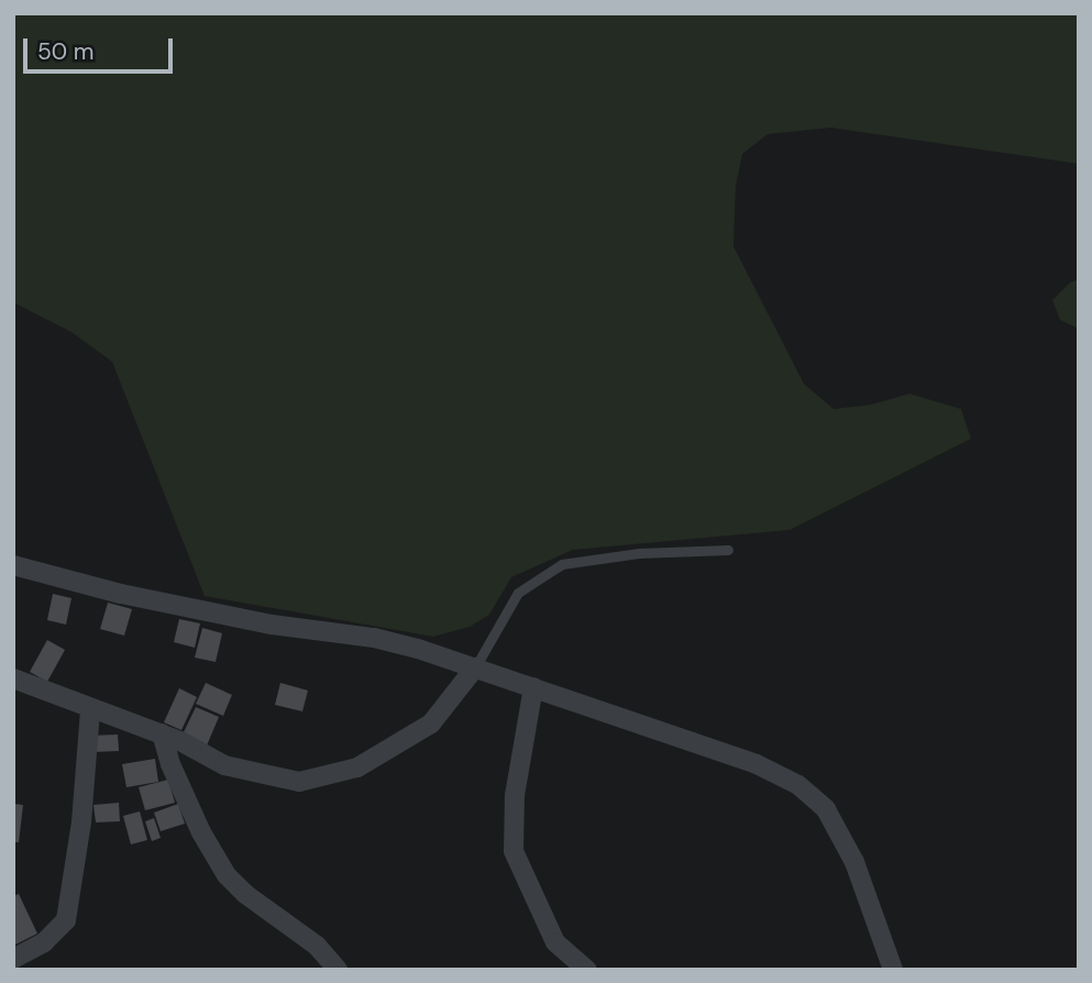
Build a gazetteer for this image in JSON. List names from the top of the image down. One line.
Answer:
{"scale_bar":"50 m"}
